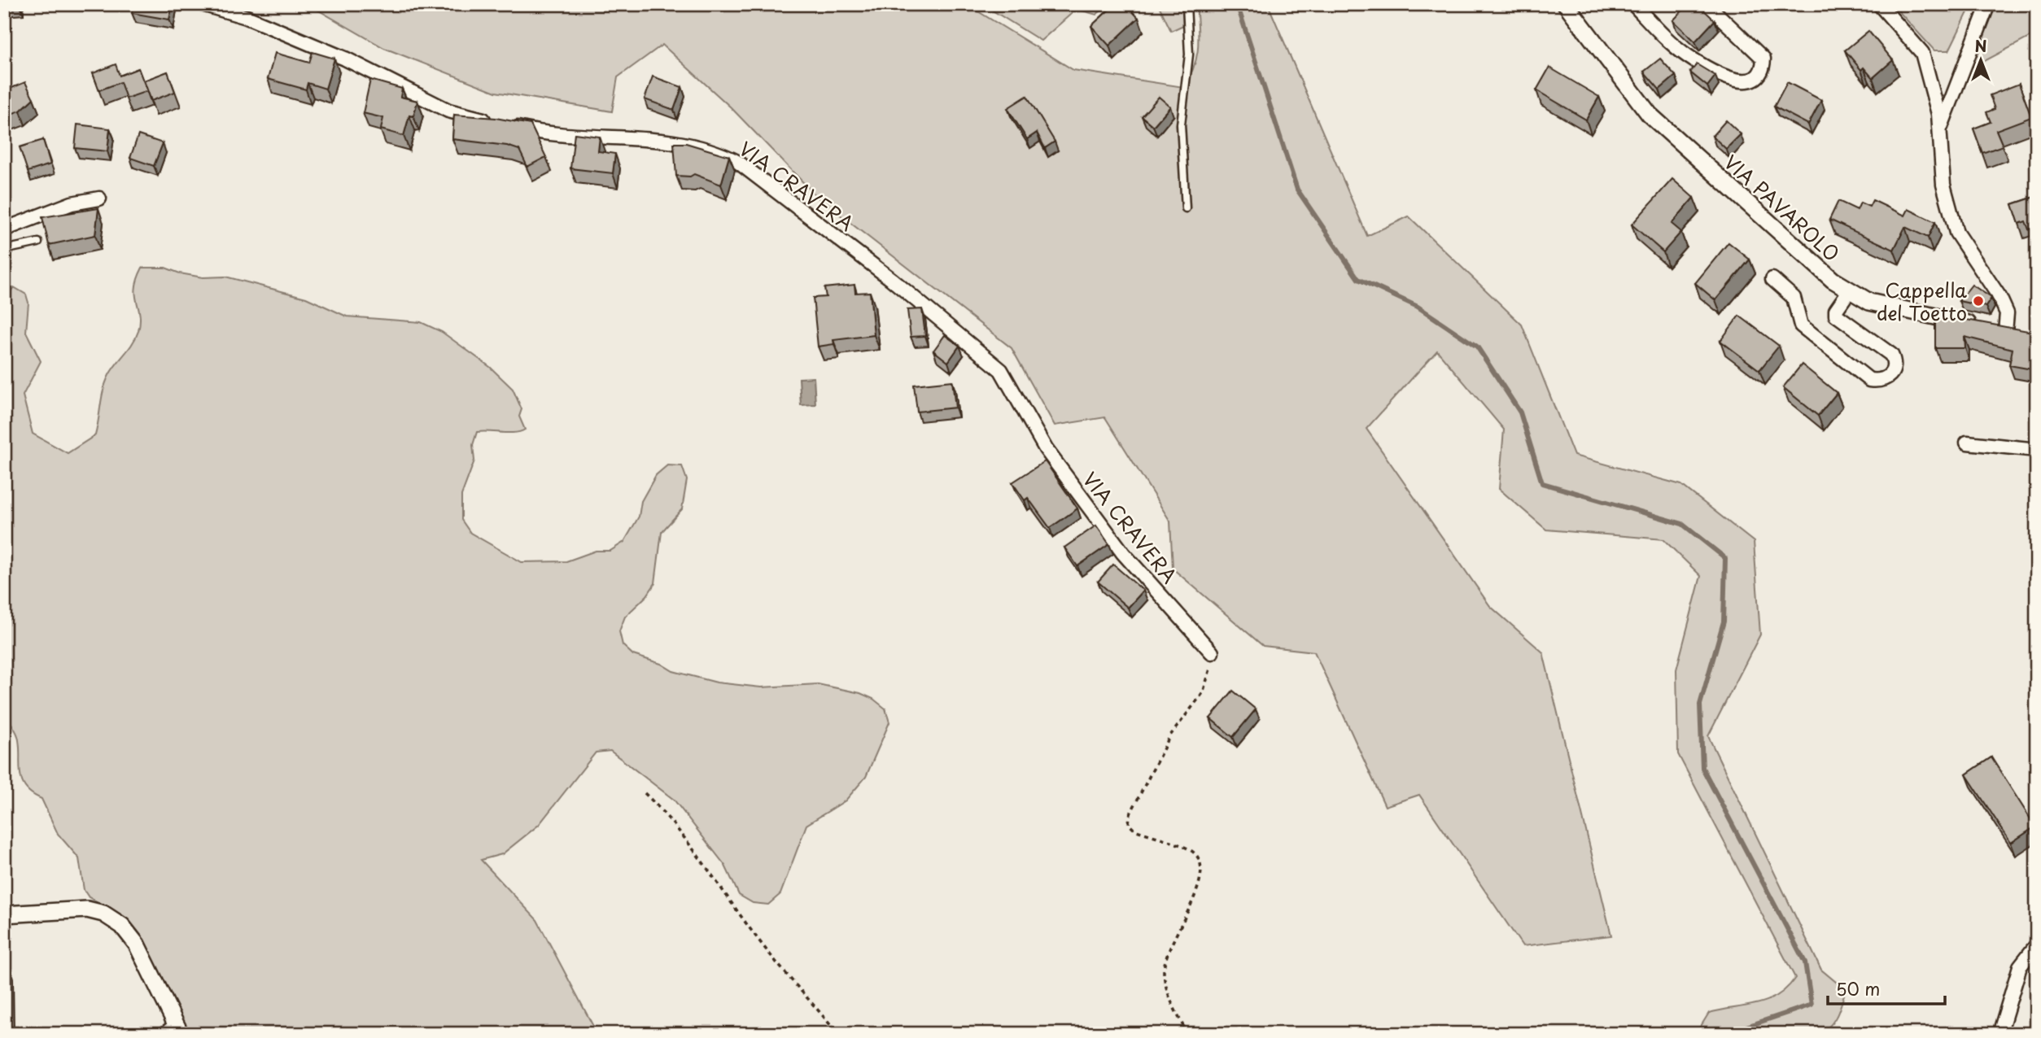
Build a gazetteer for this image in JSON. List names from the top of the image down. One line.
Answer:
{"streets":{"street":["VIA CRAVERA","VIA PAVAROLO"]},"places":["Cappella del Toetto"],"scale_bar":"50 m","north":"top"}
